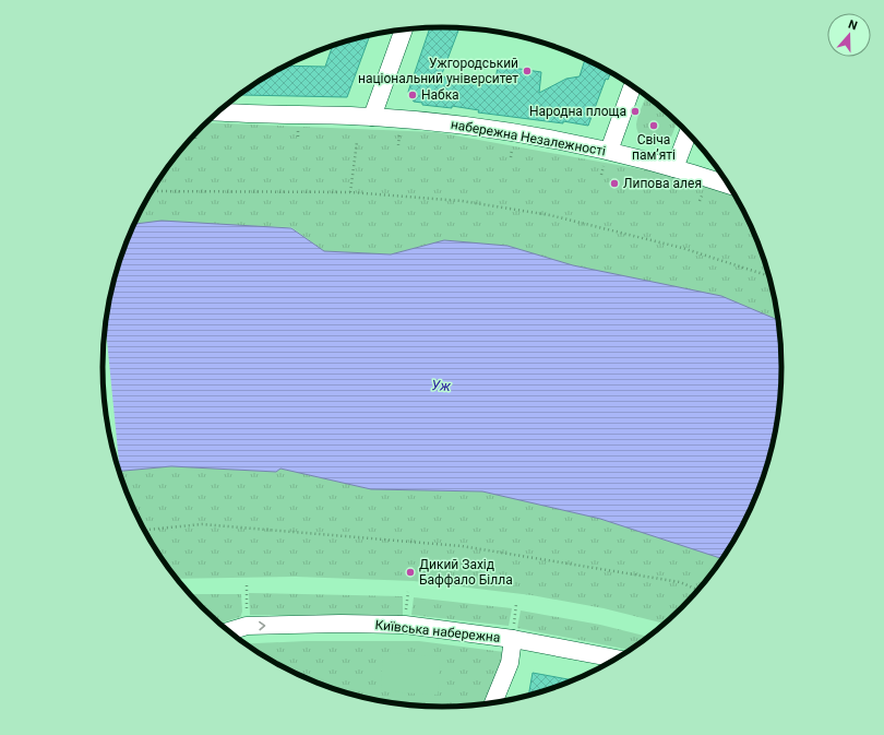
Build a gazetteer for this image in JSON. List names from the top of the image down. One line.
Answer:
{"streets":{"street":["набережна Незалежності","Київська набережна"]},"one_way":["Київська набережна"],"water":["Уж"],"places":["Ужгородський національний університет","Набка","Народна площа","Свіча памʼяті","Липова алея","Дикий Захід Баффало Білла"],"north":"top"}
